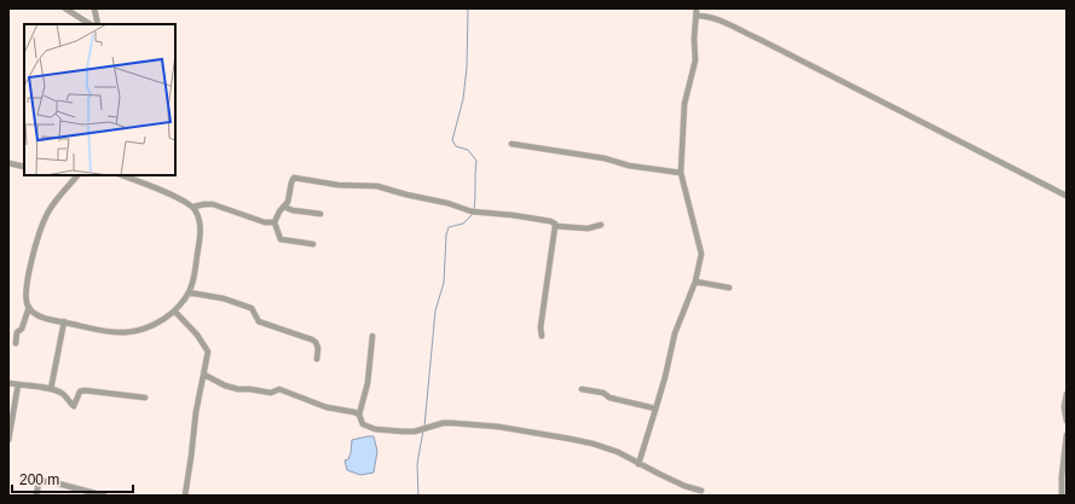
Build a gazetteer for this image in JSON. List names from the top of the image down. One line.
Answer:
{"scale_bar":"200 m"}
